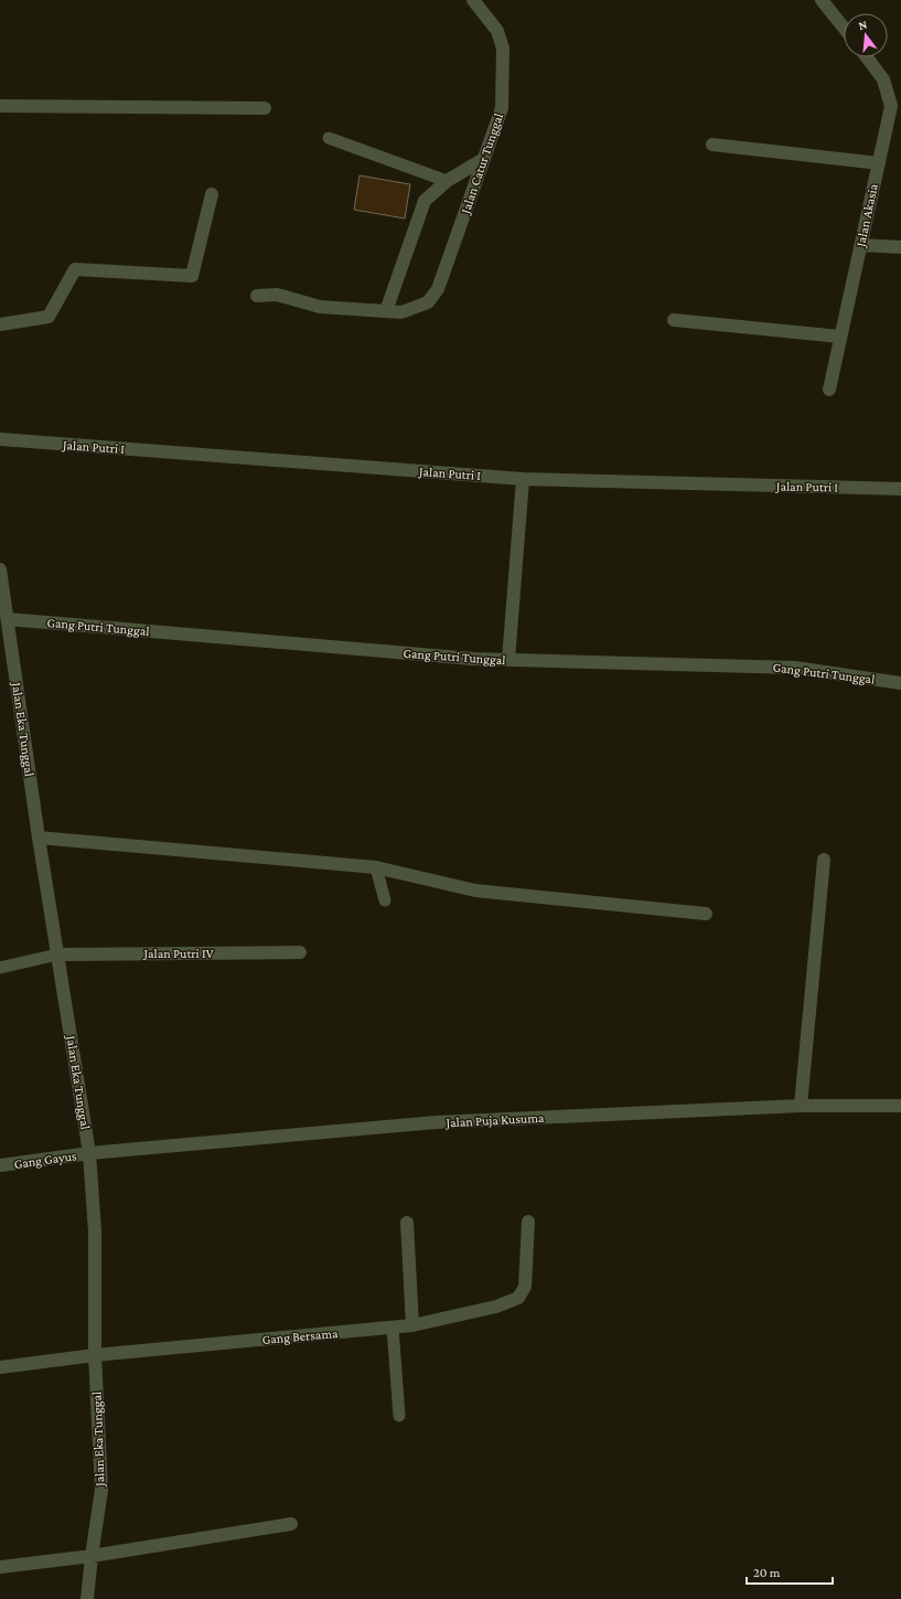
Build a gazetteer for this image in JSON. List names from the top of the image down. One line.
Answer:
{"streets":{"street":["Jalan Catur Tunggal","Jalan Akasia","Jalan Putri I","Gang Putri Tunggal","Jalan Eka Tunggal","Jalan Putri IV","Jalan Puja Kusuma","Gang Gayus","Gang Bersama"]},"crossings":[["Gang Putri Tunggal","Jalan Eka Tunggal"],["Jalan Eka Tunggal","Jalan Putri IV"],["Jalan Eka Tunggal","Jalan Puja Kusuma"],["Jalan Eka Tunggal","Gang Gayus"],["Jalan Eka Tunggal","Gang Bersama"],["Jalan Puja Kusuma","Gang Gayus"]],"scale_bar":"20 m","north":"top"}
